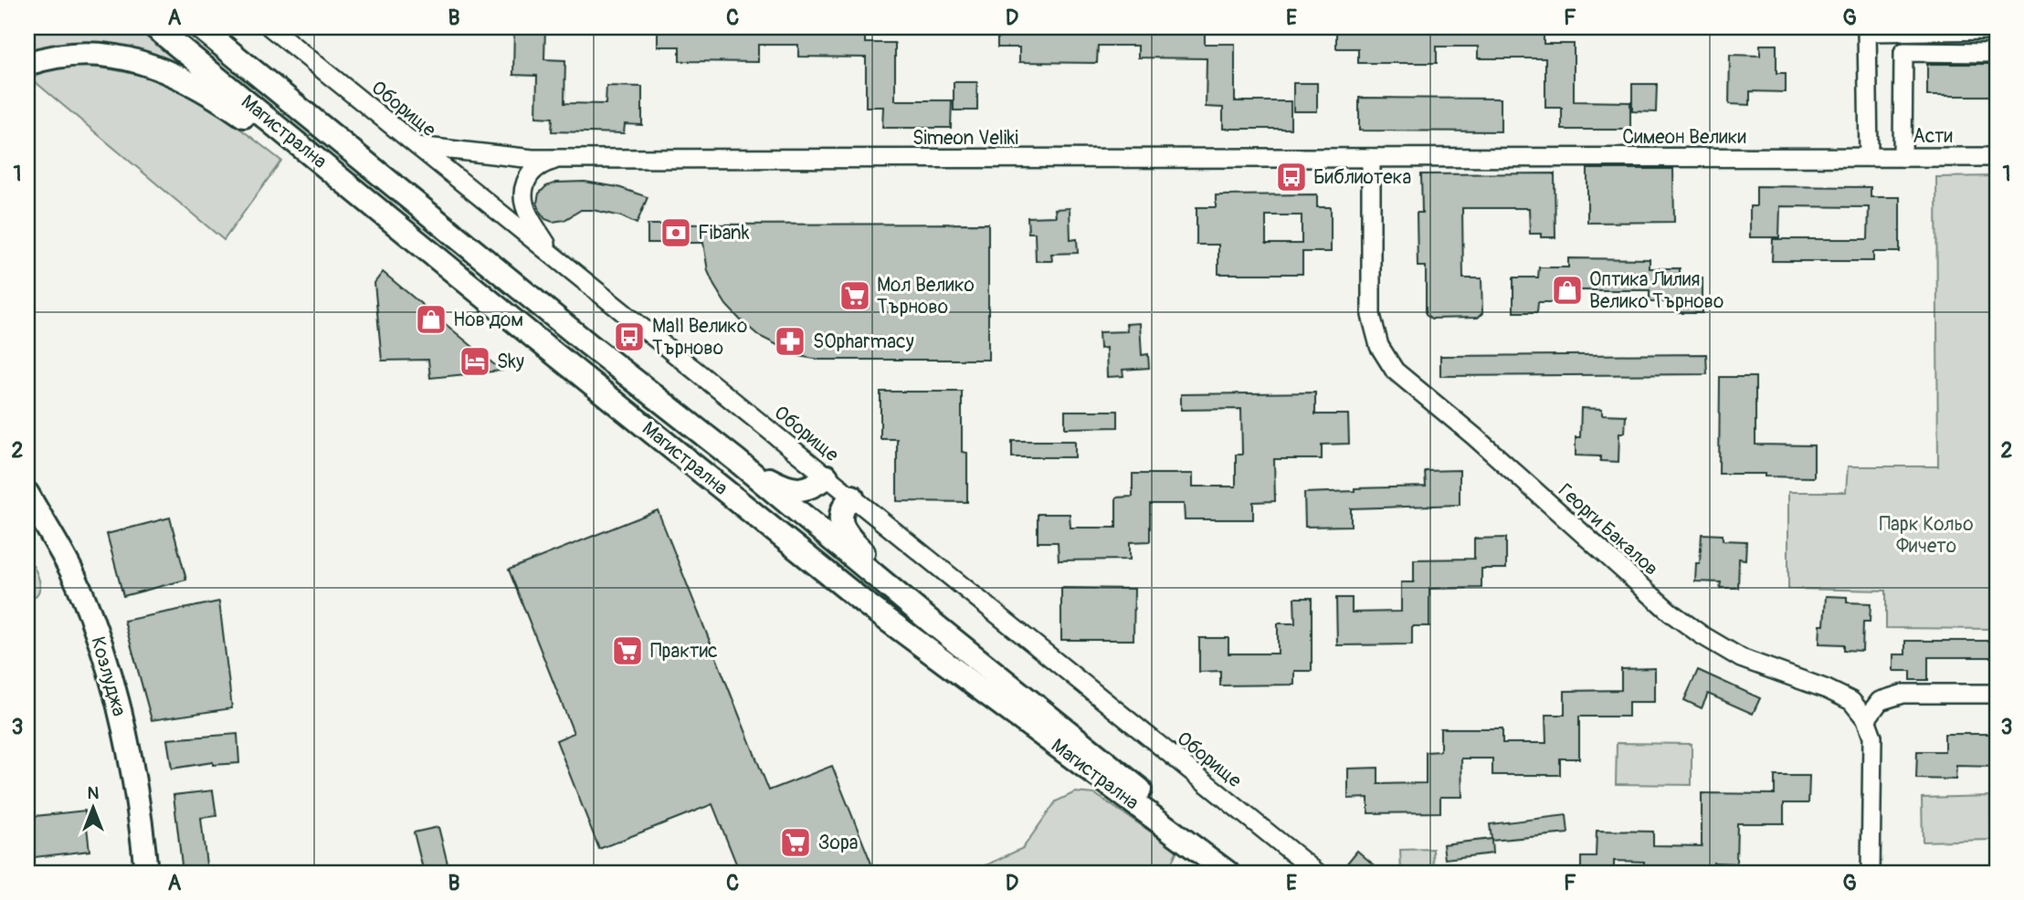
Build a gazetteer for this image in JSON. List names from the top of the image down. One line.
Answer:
{"streets":{"main road":["Магистрална","Козлуджа"],"street":["Оборище","Асти","Симеон Велики","Simeon Veliki","Георги Бакалов"]},"crossings":[["Асти","Симеон Велики"],["Симеон Велики","Simeon Veliki"],["Симеон Велики","Георги Бакалов"],["Simeon Veliki","Георги Бакалов"]],"parks":["Парк Кольо Фичето"],"places":{"bus stop":["Библиотека","Mall Велико Търново"],"bank":["Fibank"],"shop":["Оптика Лилия Велико Търново","Нов дом"],"supermarket":["Мол Велико Търново","Практис","Зора"],"pharmacy":["SOpharmacy"],"hotel":["Sky"]},"north":"top","grid":{"columns":["A","B","C","D","E","F","G"],"rows":["1","2","3"]}}
